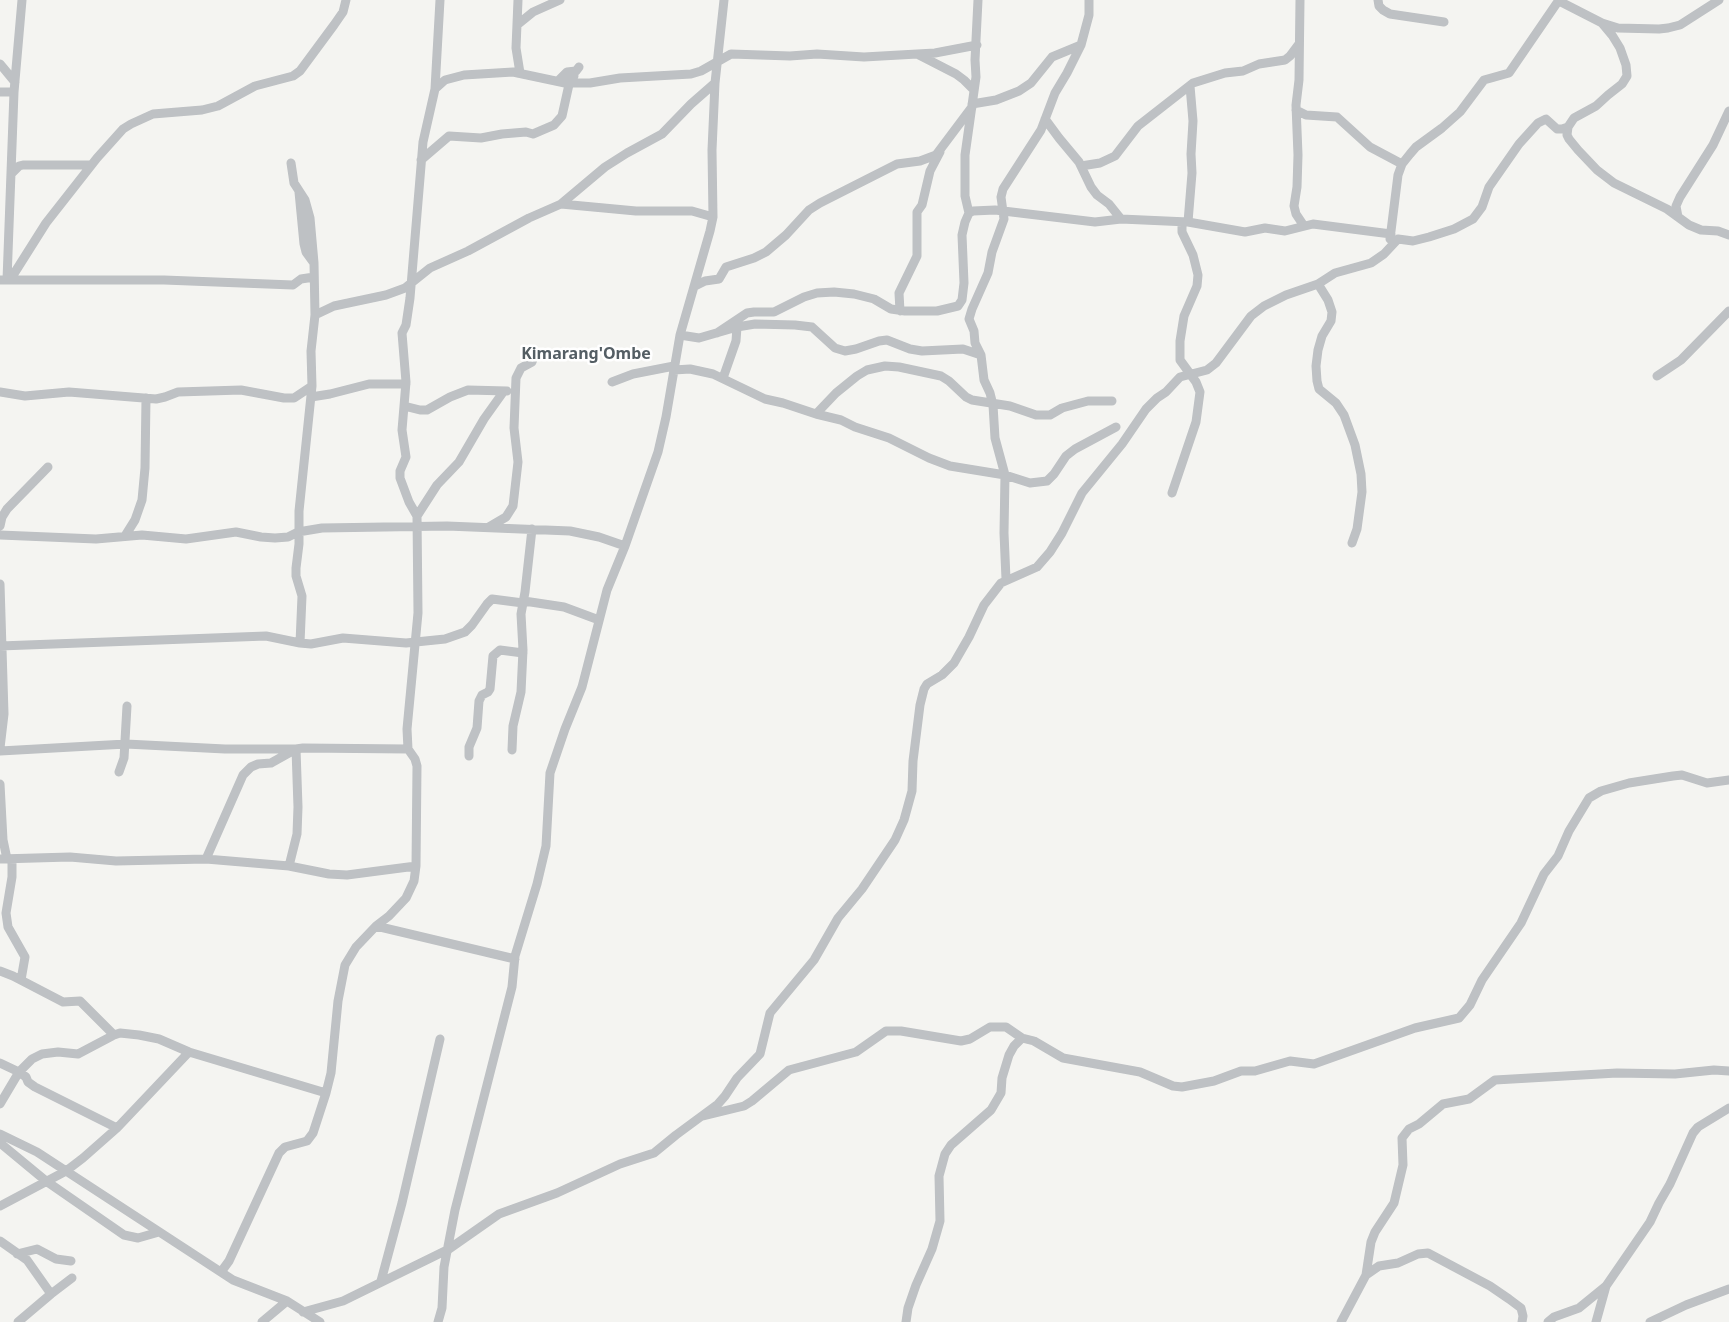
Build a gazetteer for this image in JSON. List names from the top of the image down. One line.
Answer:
{"districts":["Kimarang'Ombe"]}
